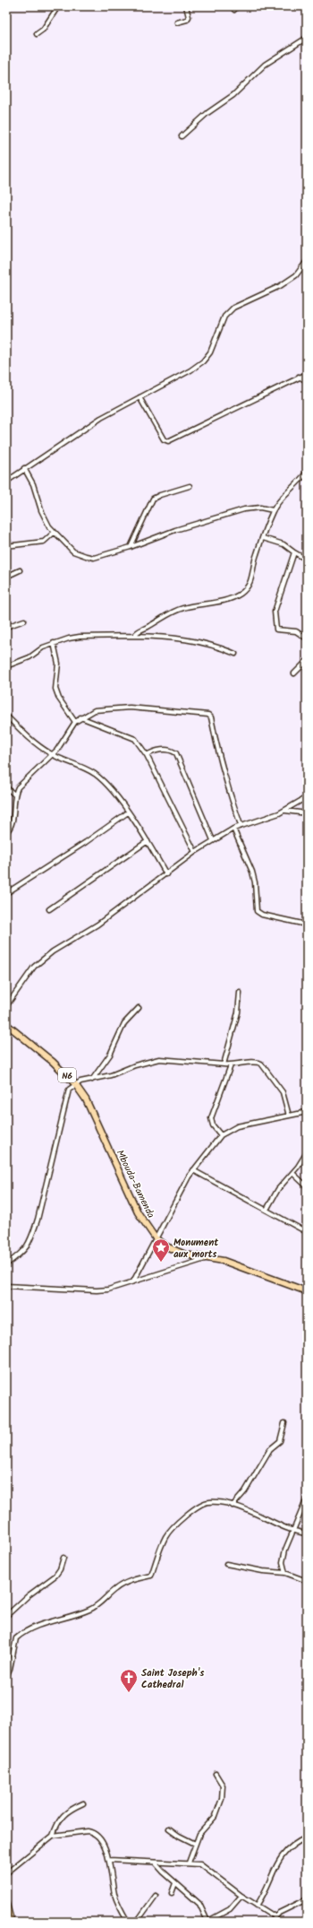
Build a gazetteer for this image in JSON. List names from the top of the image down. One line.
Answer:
{"streets":{"highway":["N6","Mbouda-Bamenda"]},"crossings":[["N6","Mbouda-Bamenda"]],"places":{"place":["Monument aux morts"],"church":["Saint Joseph's Cathedral"]}}
